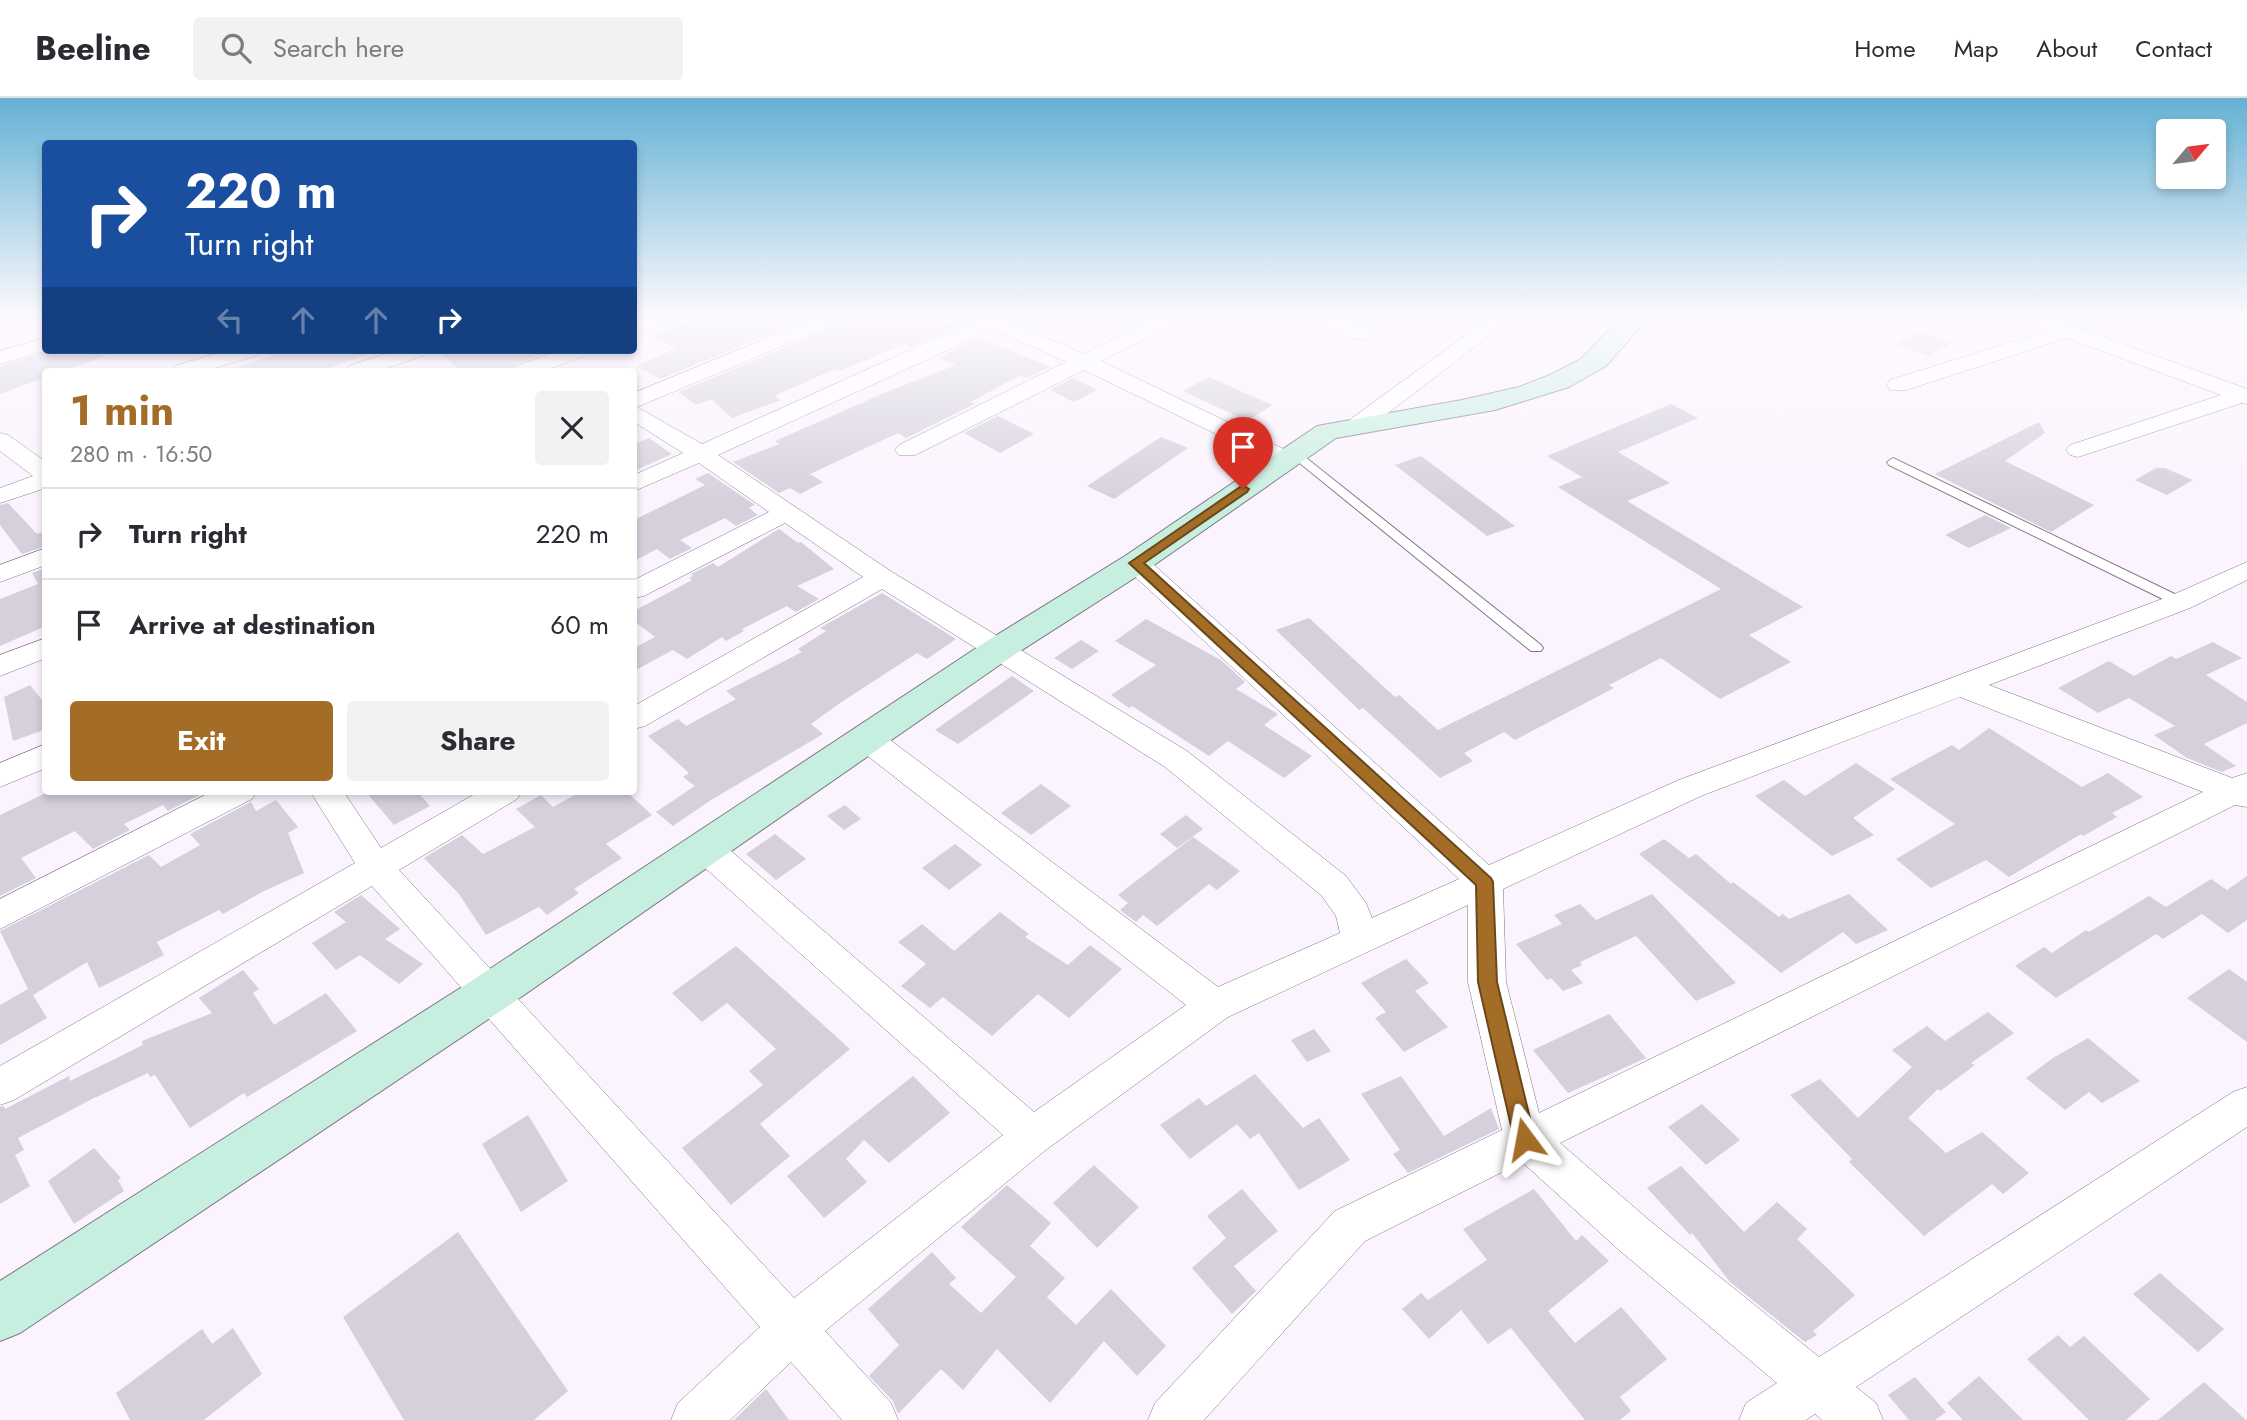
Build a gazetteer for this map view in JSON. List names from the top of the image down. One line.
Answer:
{"north":"top right","page":{"header":"Beeline","search":"Search here","nav":["Home","Map","About","Contact"],"turn":["220 m","Turn right"],"heading":["1 min","280 m · 16:50"],"list":[{"name":"Turn right","value":"220 m"},{"name":"Arrive at destination","value":"60 m"}],"buttons":["Exit","Share"]}}
